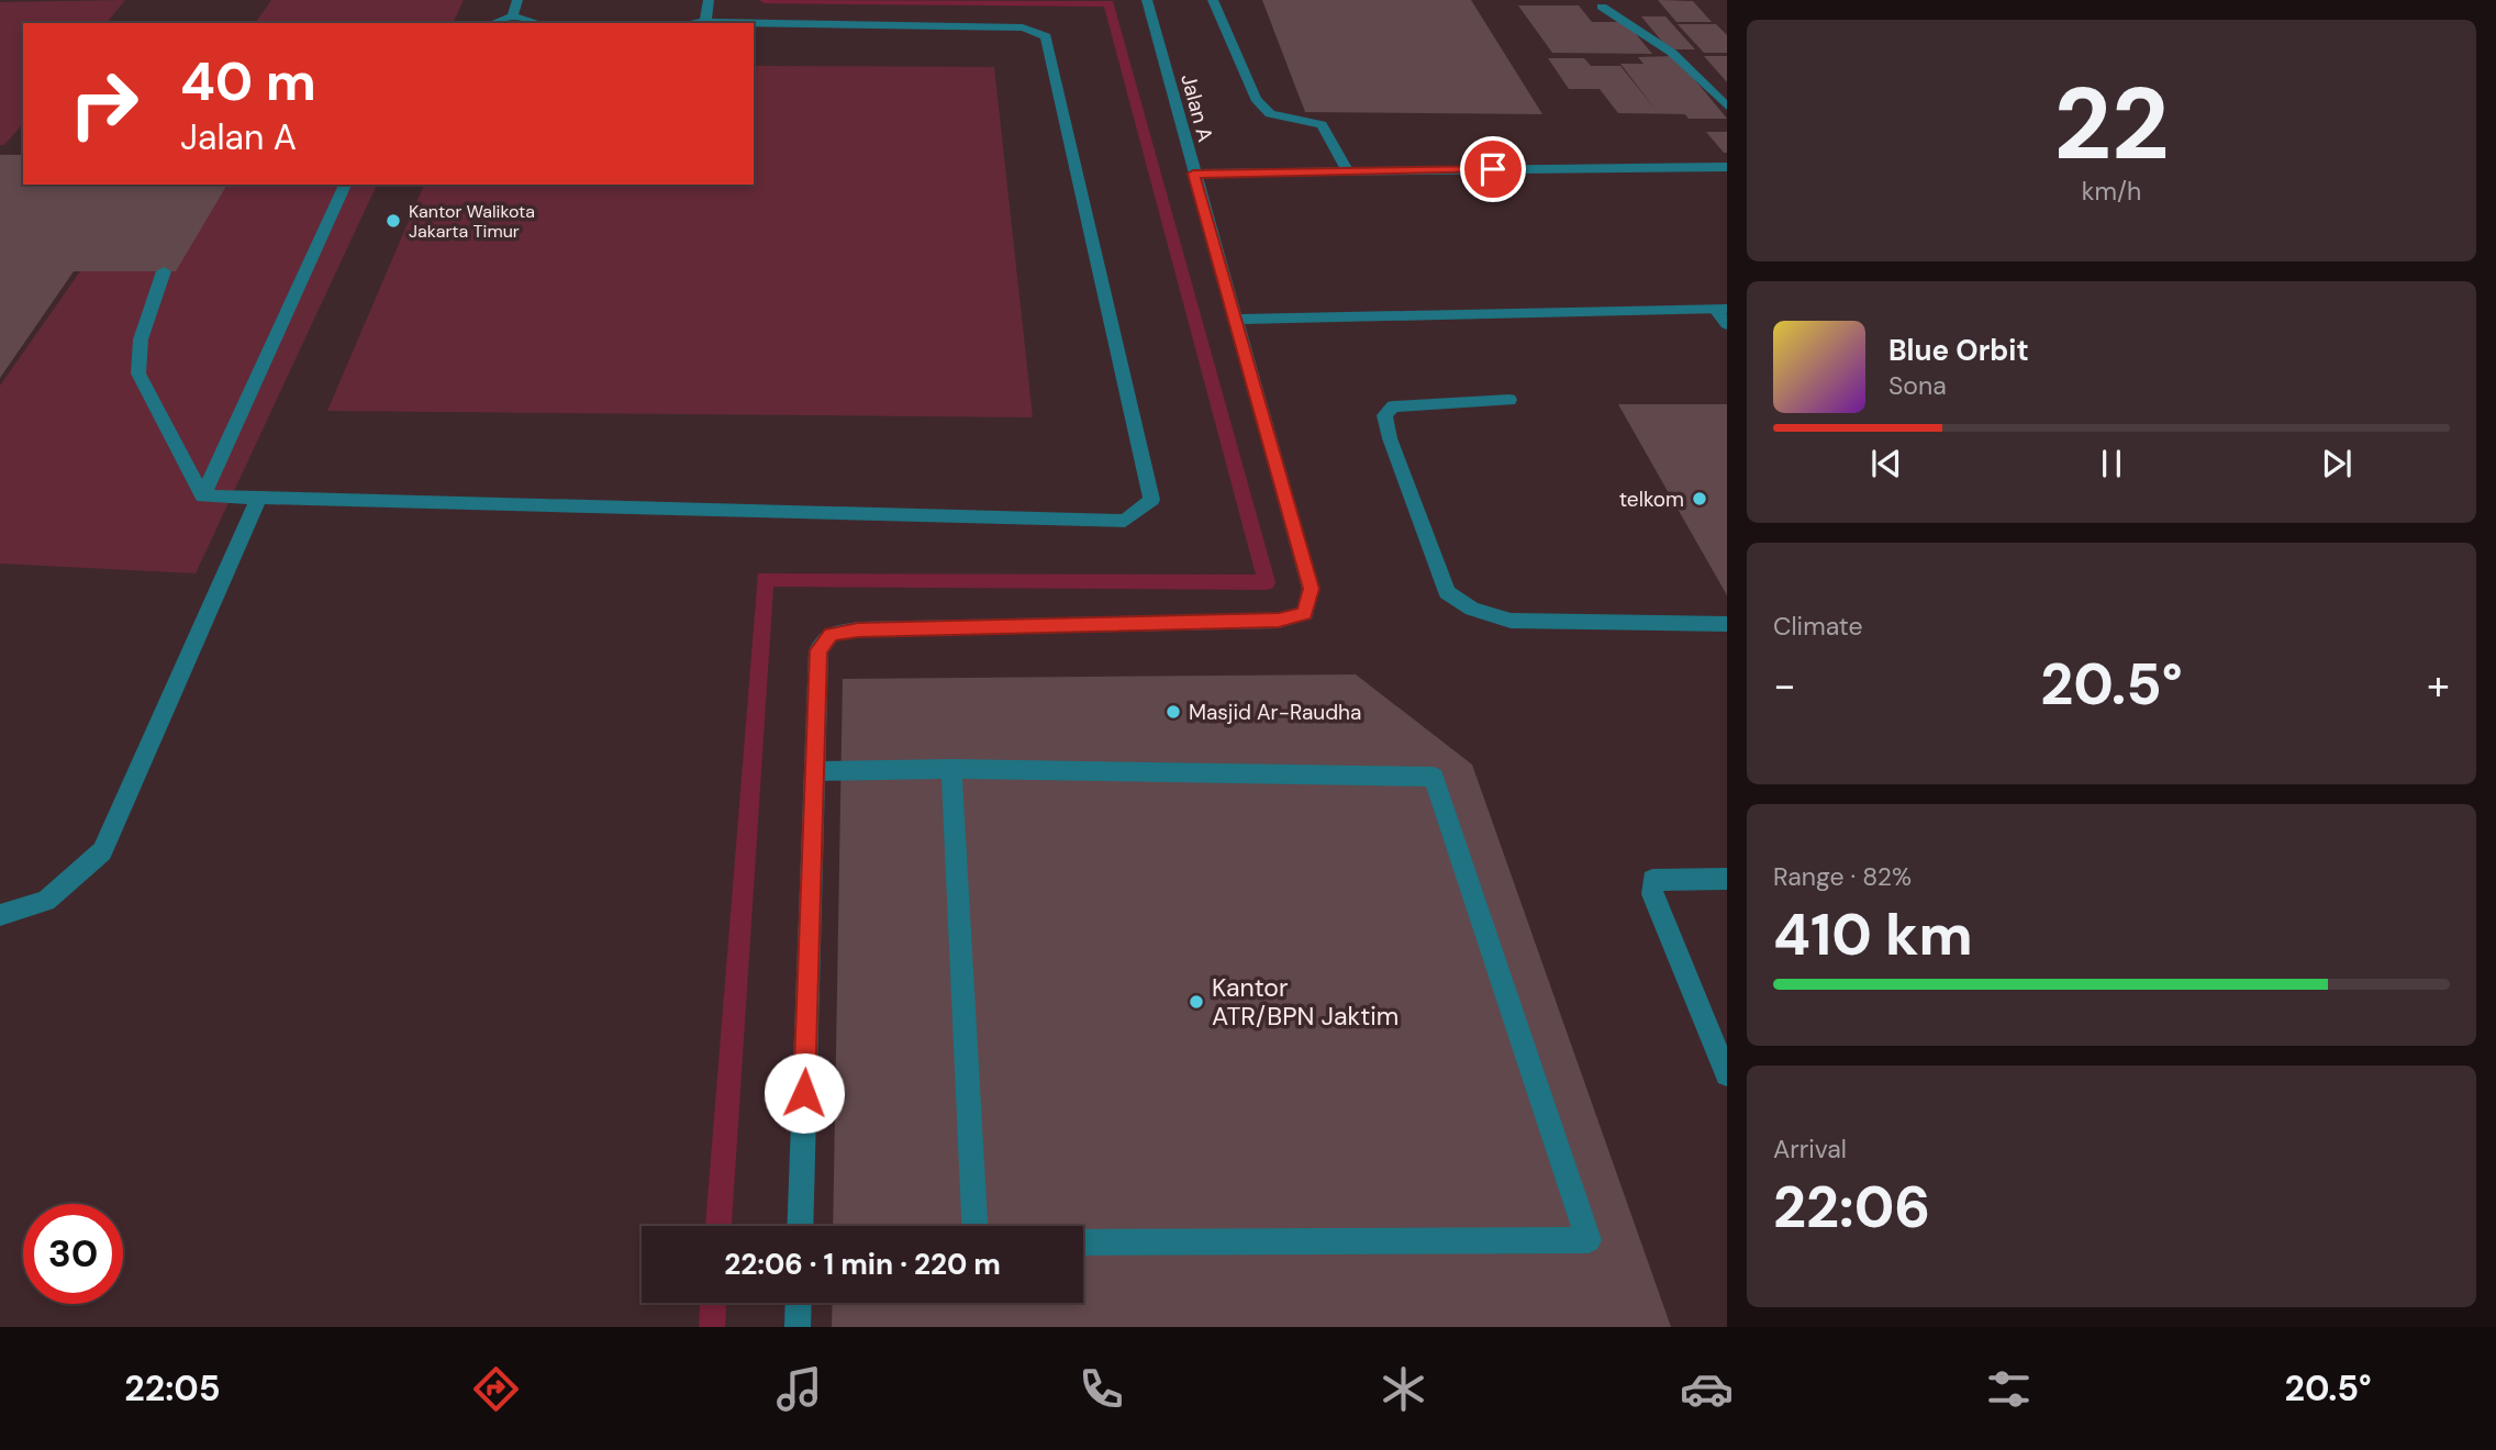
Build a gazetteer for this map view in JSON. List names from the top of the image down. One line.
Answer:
{"streets":{"street":["Jalan A"]},"places":["Kantor Walikota Jakarta Timur","telkom","Masjid Ar-Raudha","Kantor ATR/BPN Jaktim"],"page":{"tile":[["22","km/h"],"Climate",["Range · 82%","410 km"],["Arrival","22:06"]],"turn":["40 m","Jalan A"],"song":["Blue Orbit","Sona"],"heat":["−","20.5°","+"],"limit":"30","trip":"22:06 · 1 min · 220 m","tabs":["22:05","20.5°"]}}
